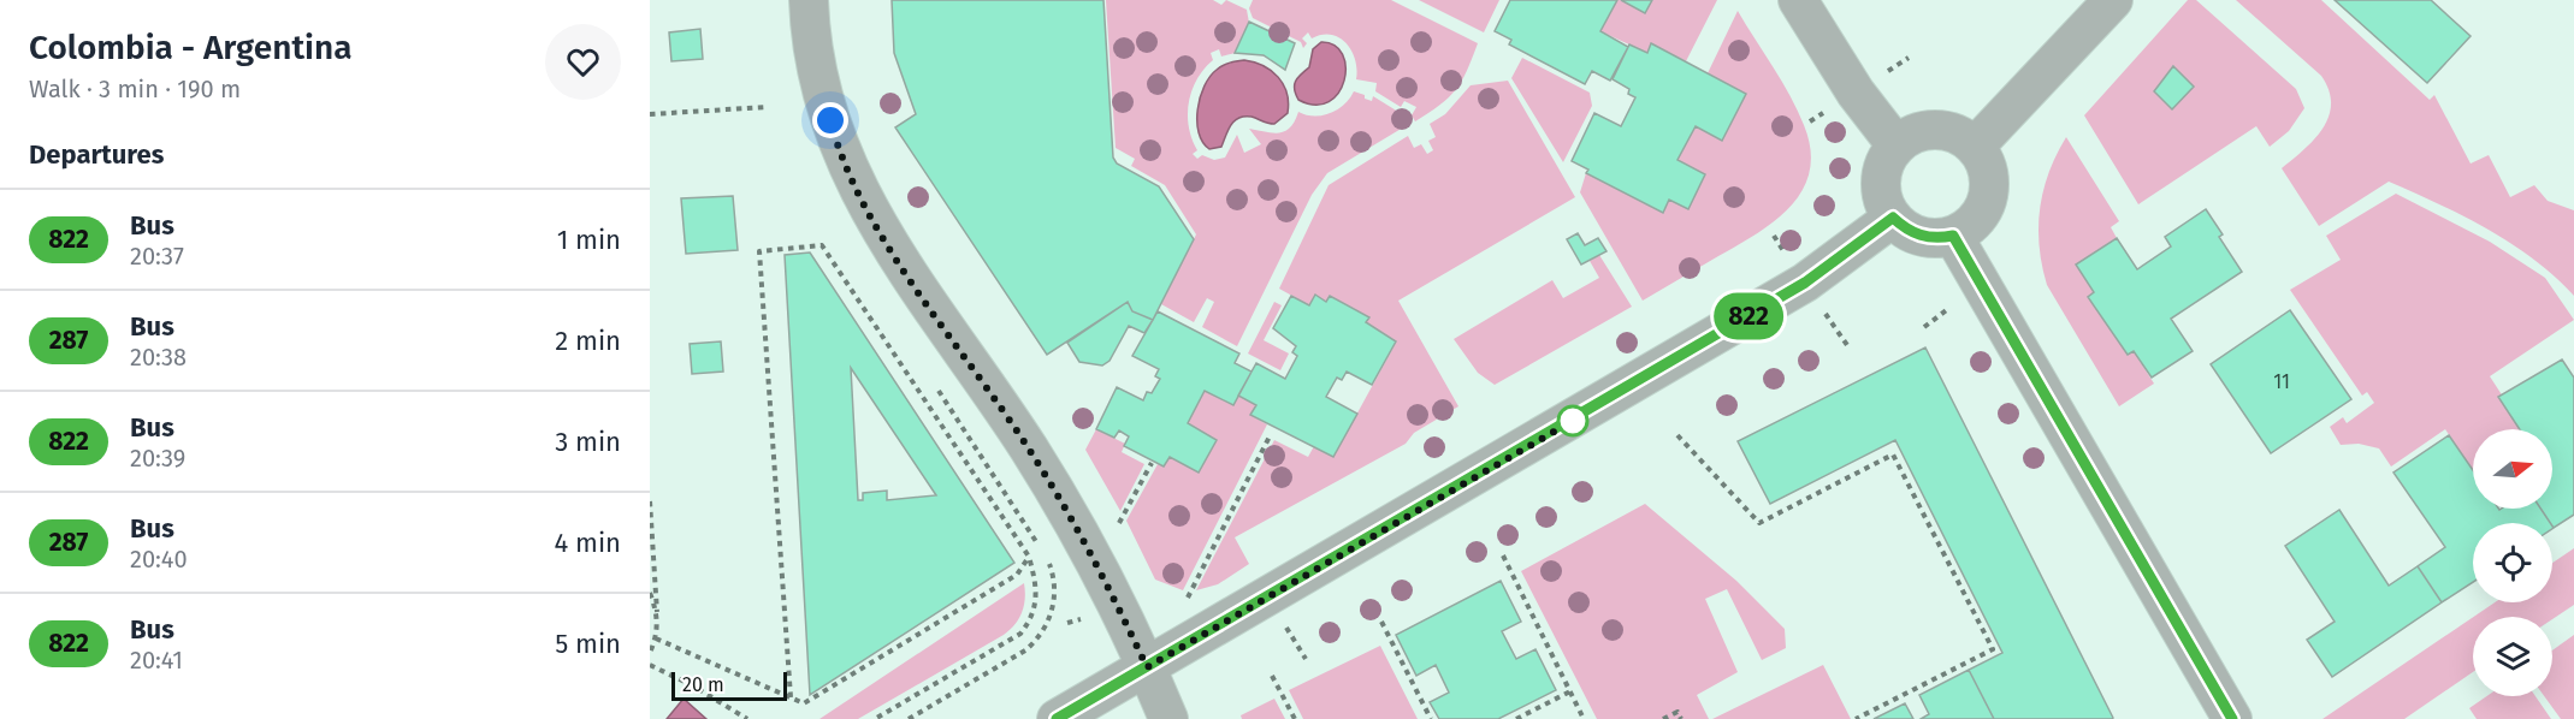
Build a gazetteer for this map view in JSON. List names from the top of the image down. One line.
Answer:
{"lines":["bus line 822"],"house_numbers":["11"],"scale_bar":"20 m","north":"right","page":{"heading":[["Colombia - Argentina","Walk · 3 min · 190 m"],"Departures"],"on_map":"822","list":[{"mark":"822","name":"Bus","note":"20:37","value":"1 min"},{"mark":"287","name":"Bus","note":"20:38","value":"2 min"},{"mark":"822","name":"Bus","note":"20:39","value":"3 min"},{"mark":"287","name":"Bus","note":"20:40","value":"4 min"},{"mark":"822","name":"Bus","note":"20:41","value":"5 min"}],"scale":"20 m"}}
